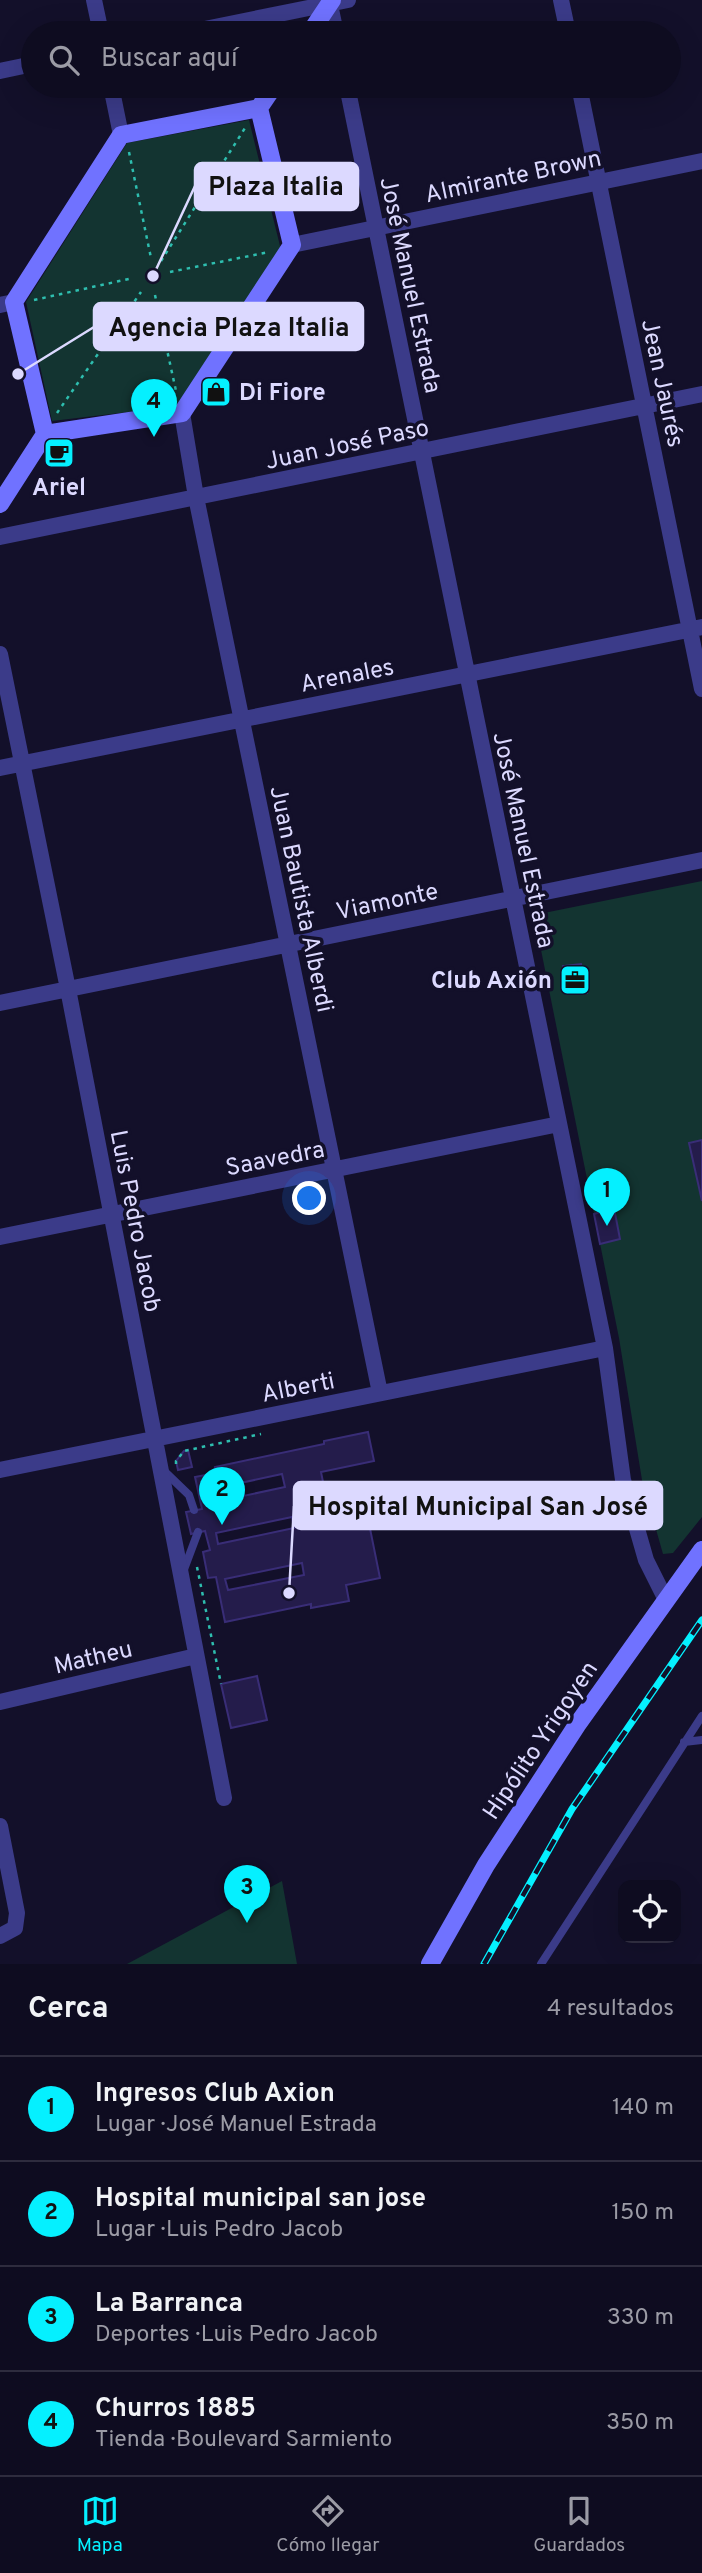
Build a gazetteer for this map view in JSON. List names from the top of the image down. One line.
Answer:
{"streets":{"main road":["Hipólito Yrigoyen"],"street":["Almirante Brown","José Manuel Estrada","Jean Jaurés","Juan José Paso","Arenales","Juan Bautista Alberdi","Viamonte","Saavedra","Luis Pedro Jacob","Alberti","Matheu"]},"crossings":[["Almirante Brown","José Manuel Estrada"],["Almirante Brown","Jean Jaurés"],["José Manuel Estrada","Juan José Paso"],["José Manuel Estrada","Arenales"],["José Manuel Estrada","Viamonte"],["José Manuel Estrada","Saavedra"],["José Manuel Estrada","Alberti"],["José Manuel Estrada","Hipólito Yrigoyen"],["Jean Jaurés","Juan José Paso"],["Jean Jaurés","Arenales"],["Juan José Paso","Juan Bautista Alberdi"],["Arenales","Juan Bautista Alberdi"],["Arenales","Luis Pedro Jacob"],["Juan Bautista Alberdi","Viamonte"],["Juan Bautista Alberdi","Saavedra"],["Juan Bautista Alberdi","Alberti"],["Viamonte","Luis Pedro Jacob"],["Saavedra","Luis Pedro Jacob"],["Luis Pedro Jacob","Alberti"],["Luis Pedro Jacob","Matheu"]],"places":{"other":["Plaza Italia","Agencia Plaza Italia","Hospital Municipal San José"],"shop":["Di Fiore"],"cafe":["Ariel"],"office":["Club Axión"]},"page":{"search":"Buscar aquí","pins":["4","1","2","3"],"heading":["Cerca","4 resultados"],"list":[{"mark":"1","name":"Ingresos Club Axion","note":"Lugar · José Manuel Estrada","value":"140 m"},{"mark":"2","name":"Hospital municipal san jose","note":"Lugar · Luis Pedro Jacob","value":"150 m"},{"mark":"3","name":"La Barranca","note":"Deportes · Luis Pedro Jacob","value":"330 m"},{"mark":"4","name":"Churros 1885","note":"Tienda · Boulevard Sarmiento","value":"350 m"}],"nav":["Mapa","Cómo llegar","Guardados"]}}
